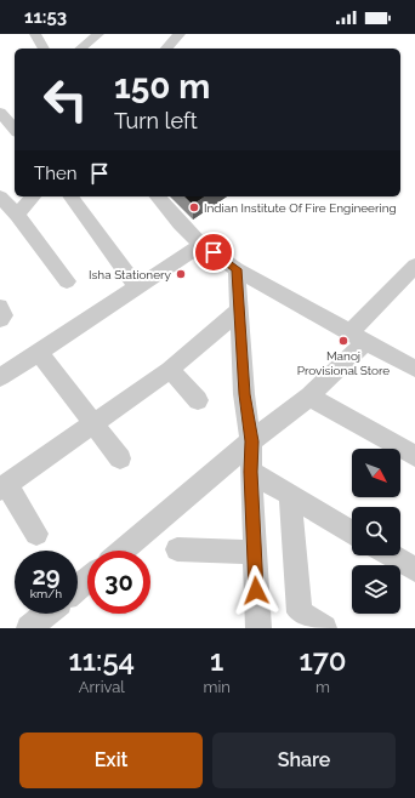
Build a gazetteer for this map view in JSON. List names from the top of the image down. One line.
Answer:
{"places":["Indian Institute Of Fire Engineering","Isha Stationery","Manoj Provisional Store"],"north":"bottom right","page":{"status":"11:53","turn":["150 m","Turn left"],"then":"Then","speed":"29 km/h","limit":"30","eta":["11:54","Arrival","1","min","170","m"],"buttons":["Exit","Share"]}}
